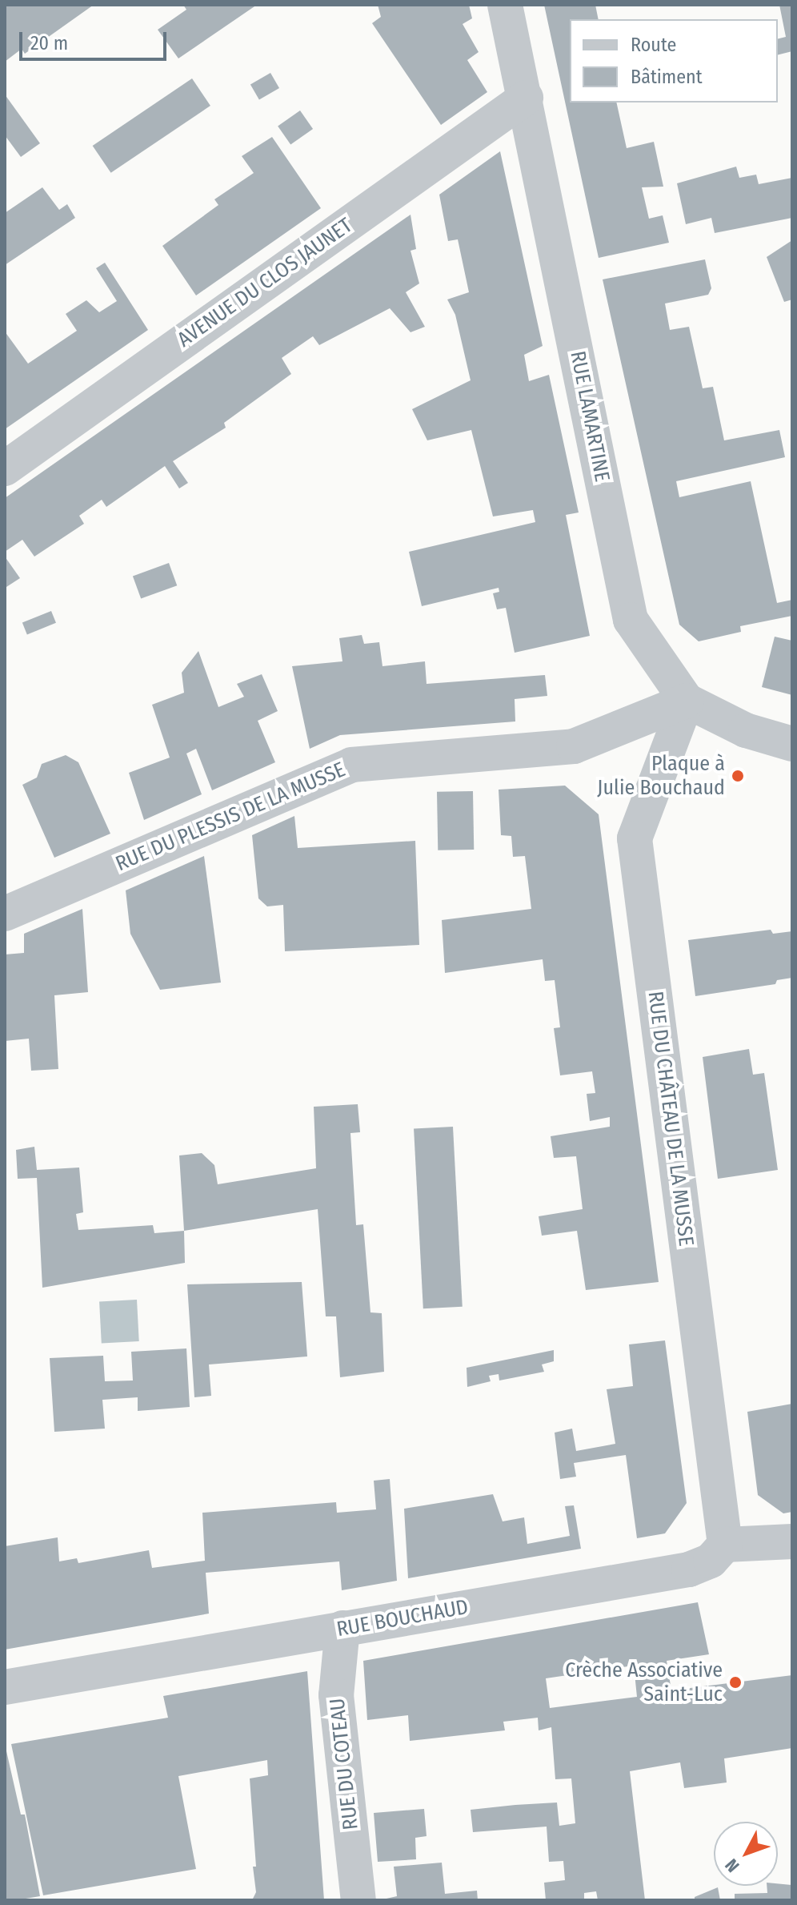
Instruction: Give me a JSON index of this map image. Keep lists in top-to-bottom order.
{
  "streets": {
    "street": [
      "AVENUE DU CLOS JAUNET",
      "RUE LAMARTINE",
      "RUE DU PLESSIS DE LA MUSSE",
      "RUE DU CHÂTEAU DE LA MUSSE",
      "RUE BOUCHAUD",
      "RUE DU COTEAU"
    ]
  },
  "crossings": [
    ["AVENUE DU CLOS JAUNET", "RUE LAMARTINE"],
    ["RUE LAMARTINE", "RUE DU PLESSIS DE LA MUSSE"],
    ["RUE LAMARTINE", "RUE DU CHÂTEAU DE LA MUSSE"],
    ["RUE DU PLESSIS DE LA MUSSE", "RUE DU CHÂTEAU DE LA MUSSE"],
    ["RUE DU CHÂTEAU DE LA MUSSE", "RUE BOUCHAUD"],
    ["RUE BOUCHAUD", "RUE DU COTEAU"]
  ],
  "places": ["Plaque à Julie Bouchaud", "Crèche Associative Saint-Luc"],
  "legend": ["Route", "Bâtiment"],
  "scale_bar": "20 m",
  "north": "bottom left"
}
